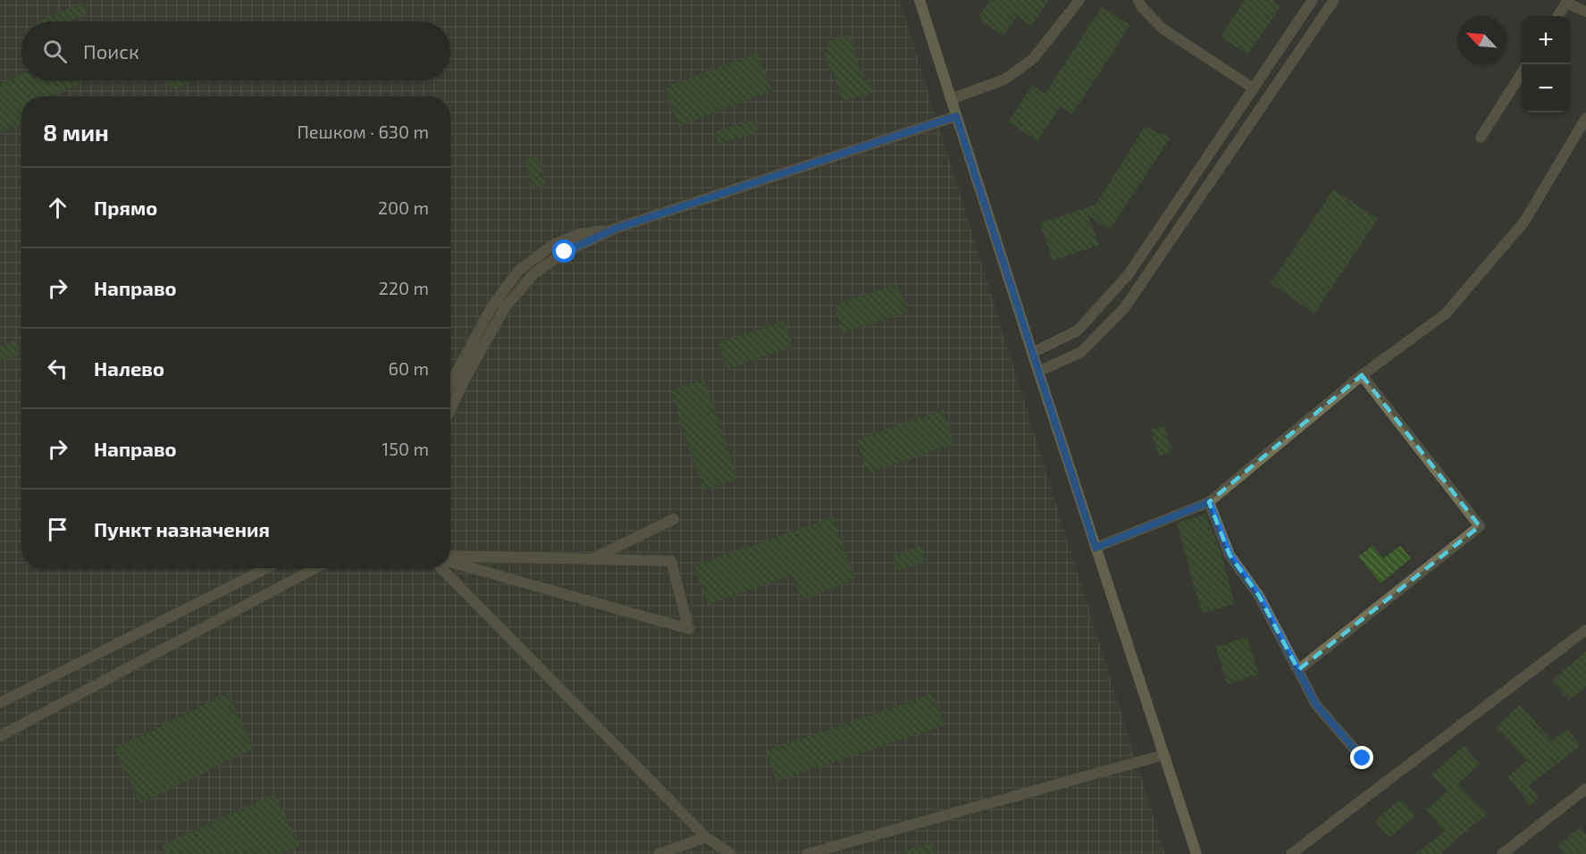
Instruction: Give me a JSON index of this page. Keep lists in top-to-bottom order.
{
  "north": "top left",
  "page": {
    "map_buttons": ["+", "−"],
    "search": "Поиск",
    "heading": ["8 мин", "Пешком · 630 m"],
    "list": [
      ["Прямо", "200 m"],
      ["Направо", "220 m"],
      ["Налево", "60 m"],
      ["Направо", "150 m"],
      "Пункт назначения"
    ]
  }
}
